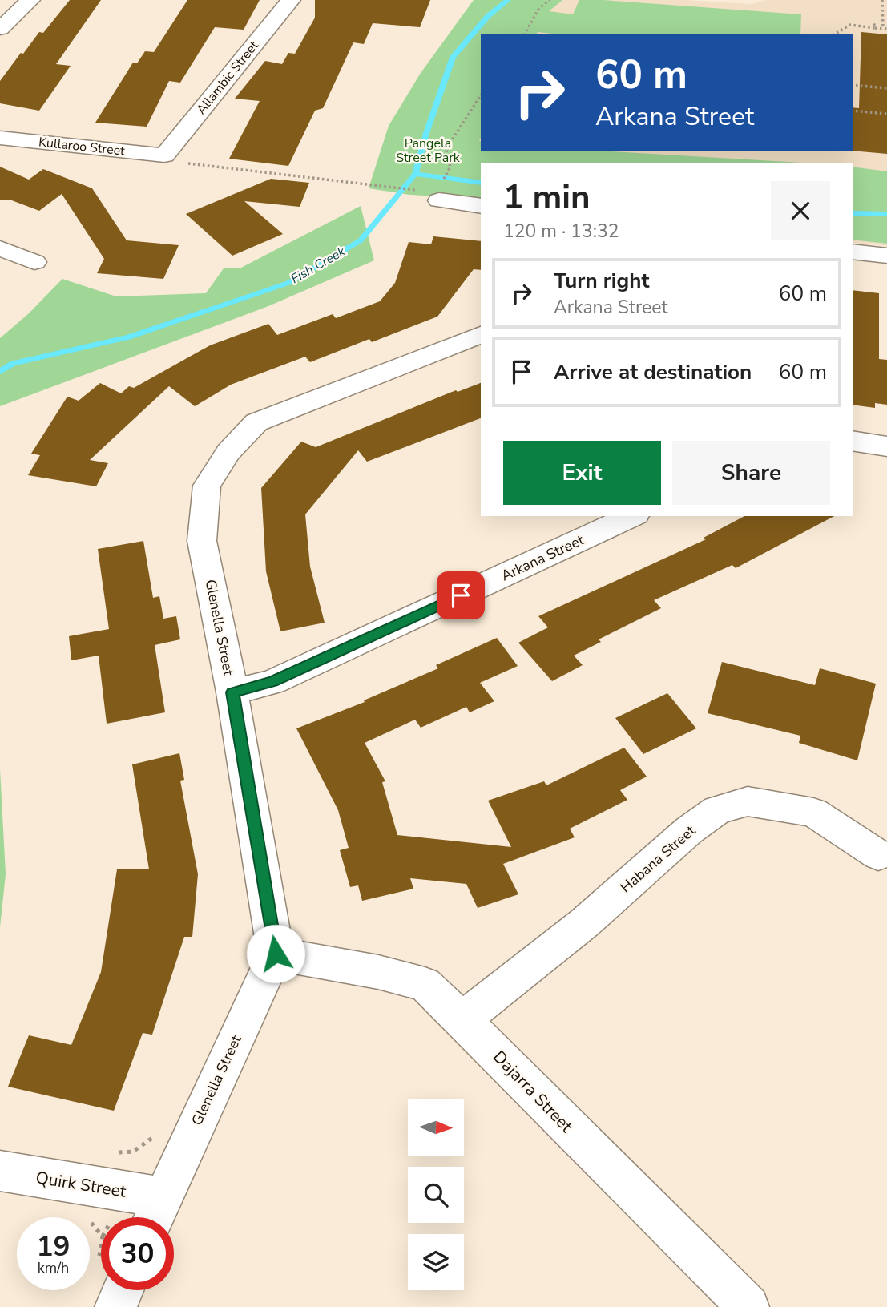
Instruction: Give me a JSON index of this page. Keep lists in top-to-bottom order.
{
  "streets": {
    "street": [
      "Allambic Street",
      "Kullaroo Street",
      "Arkana Street",
      "Glenella Street",
      "Habana Street",
      "Dajarra Street",
      "Quirk Street"
    ]
  },
  "crossings": [
    ["Allambic Street", "Kullaroo Street"],
    ["Arkana Street", "Glenella Street"],
    ["Glenella Street", "Dajarra Street"],
    ["Glenella Street", "Quirk Street"],
    ["Habana Street", "Dajarra Street"]
  ],
  "water": ["Fish Creek"],
  "parks": ["Pangela Street Park"],
  "north": "right",
  "page": {
    "turn": ["60 m", "Arkana Street"],
    "heading": ["1 min", "120 m · 13:32"],
    "list": [
      {
        "name": "Turn right",
        "note": "Arkana Street",
        "value": "60 m"
      },
      {
        "name": "Arrive at destination",
        "value": "60 m"
      }
    ],
    "buttons": ["Exit", "Share"],
    "speed": "19 km/h",
    "limit": "30"
  }
}
